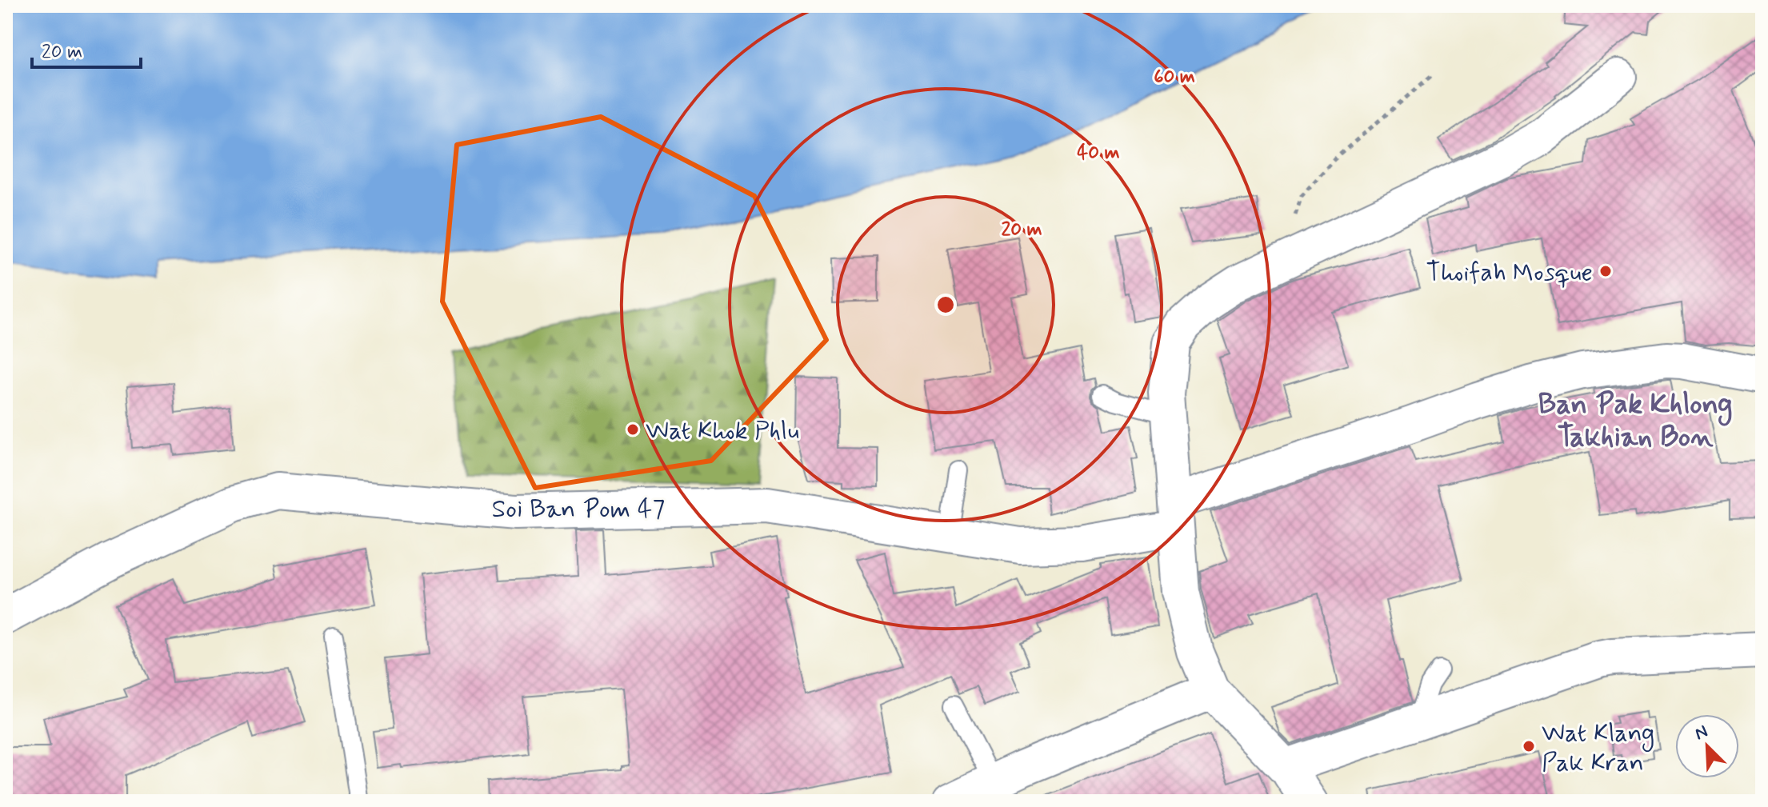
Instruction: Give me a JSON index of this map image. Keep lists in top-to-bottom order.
{
  "streets": {
    "street": ["Soi Ban Pom 47"]
  },
  "districts": ["Ban Pak Khlong Takhian Bon"],
  "places": ["Thoifah Mosque", "Wat Khok Phlu", "Wat Klang Pak Kran"],
  "scale_bar": "20 m",
  "north": "top left",
  "rings": ["60 m", "40 m", "20 m"]
}
